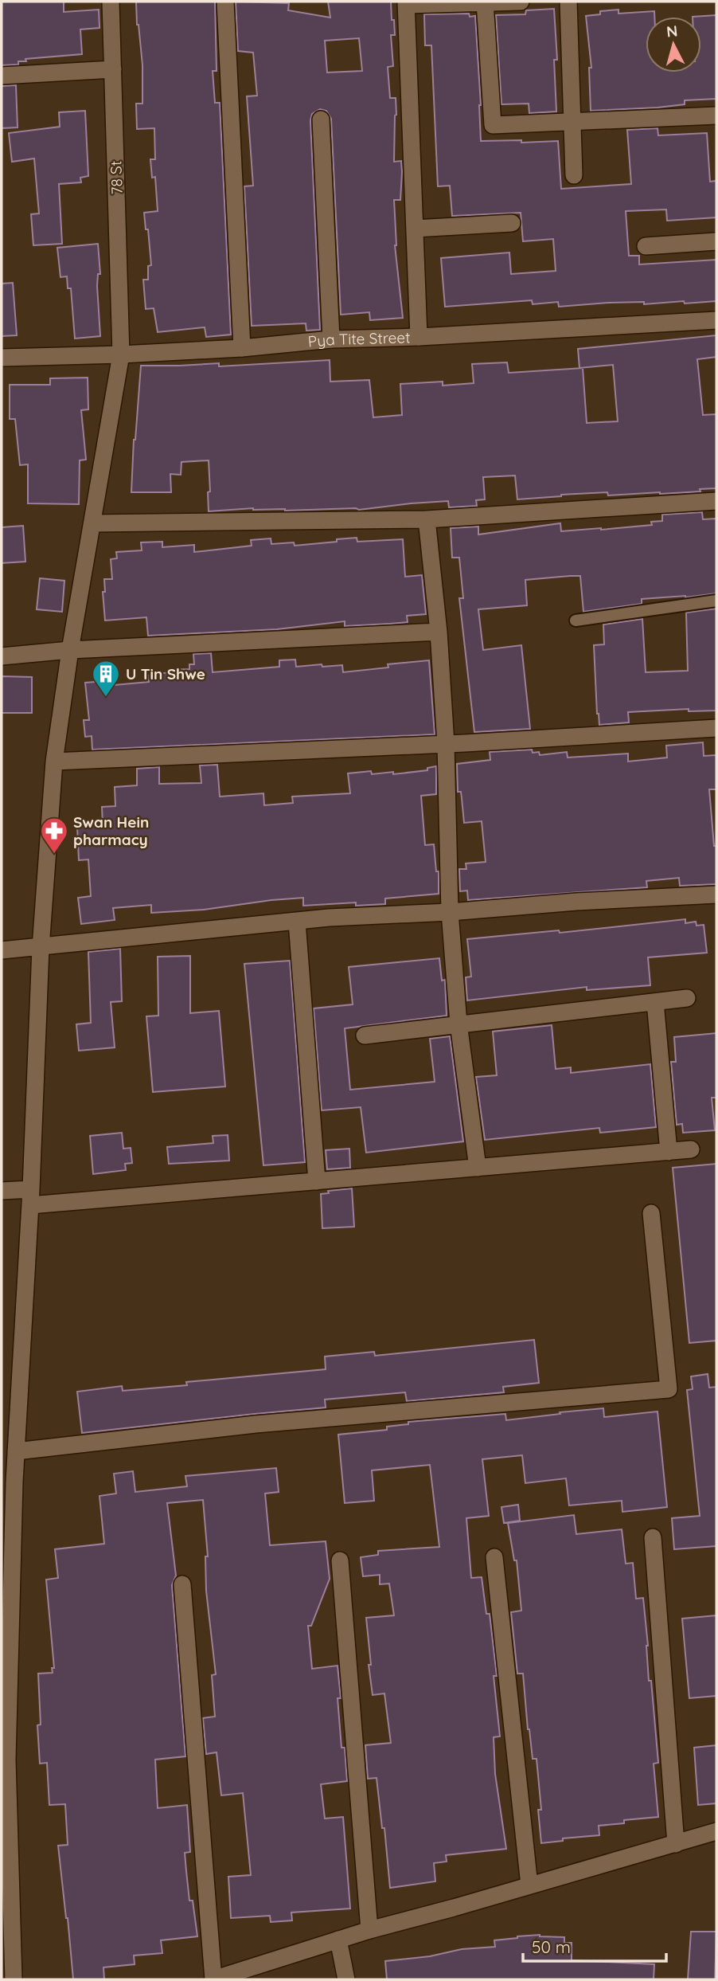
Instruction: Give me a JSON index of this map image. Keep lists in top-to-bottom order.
{
  "streets": {
    "street": ["78 St", "Pya Tite Street"]
  },
  "crossings": [
    ["78 St", "Pya Tite Street"]
  ],
  "places": {
    "building": ["U Tin Shwe"],
    "pharmacy": ["Swan Hein pharmacy"]
  },
  "scale_bar": "50 m",
  "north": "top"
}
